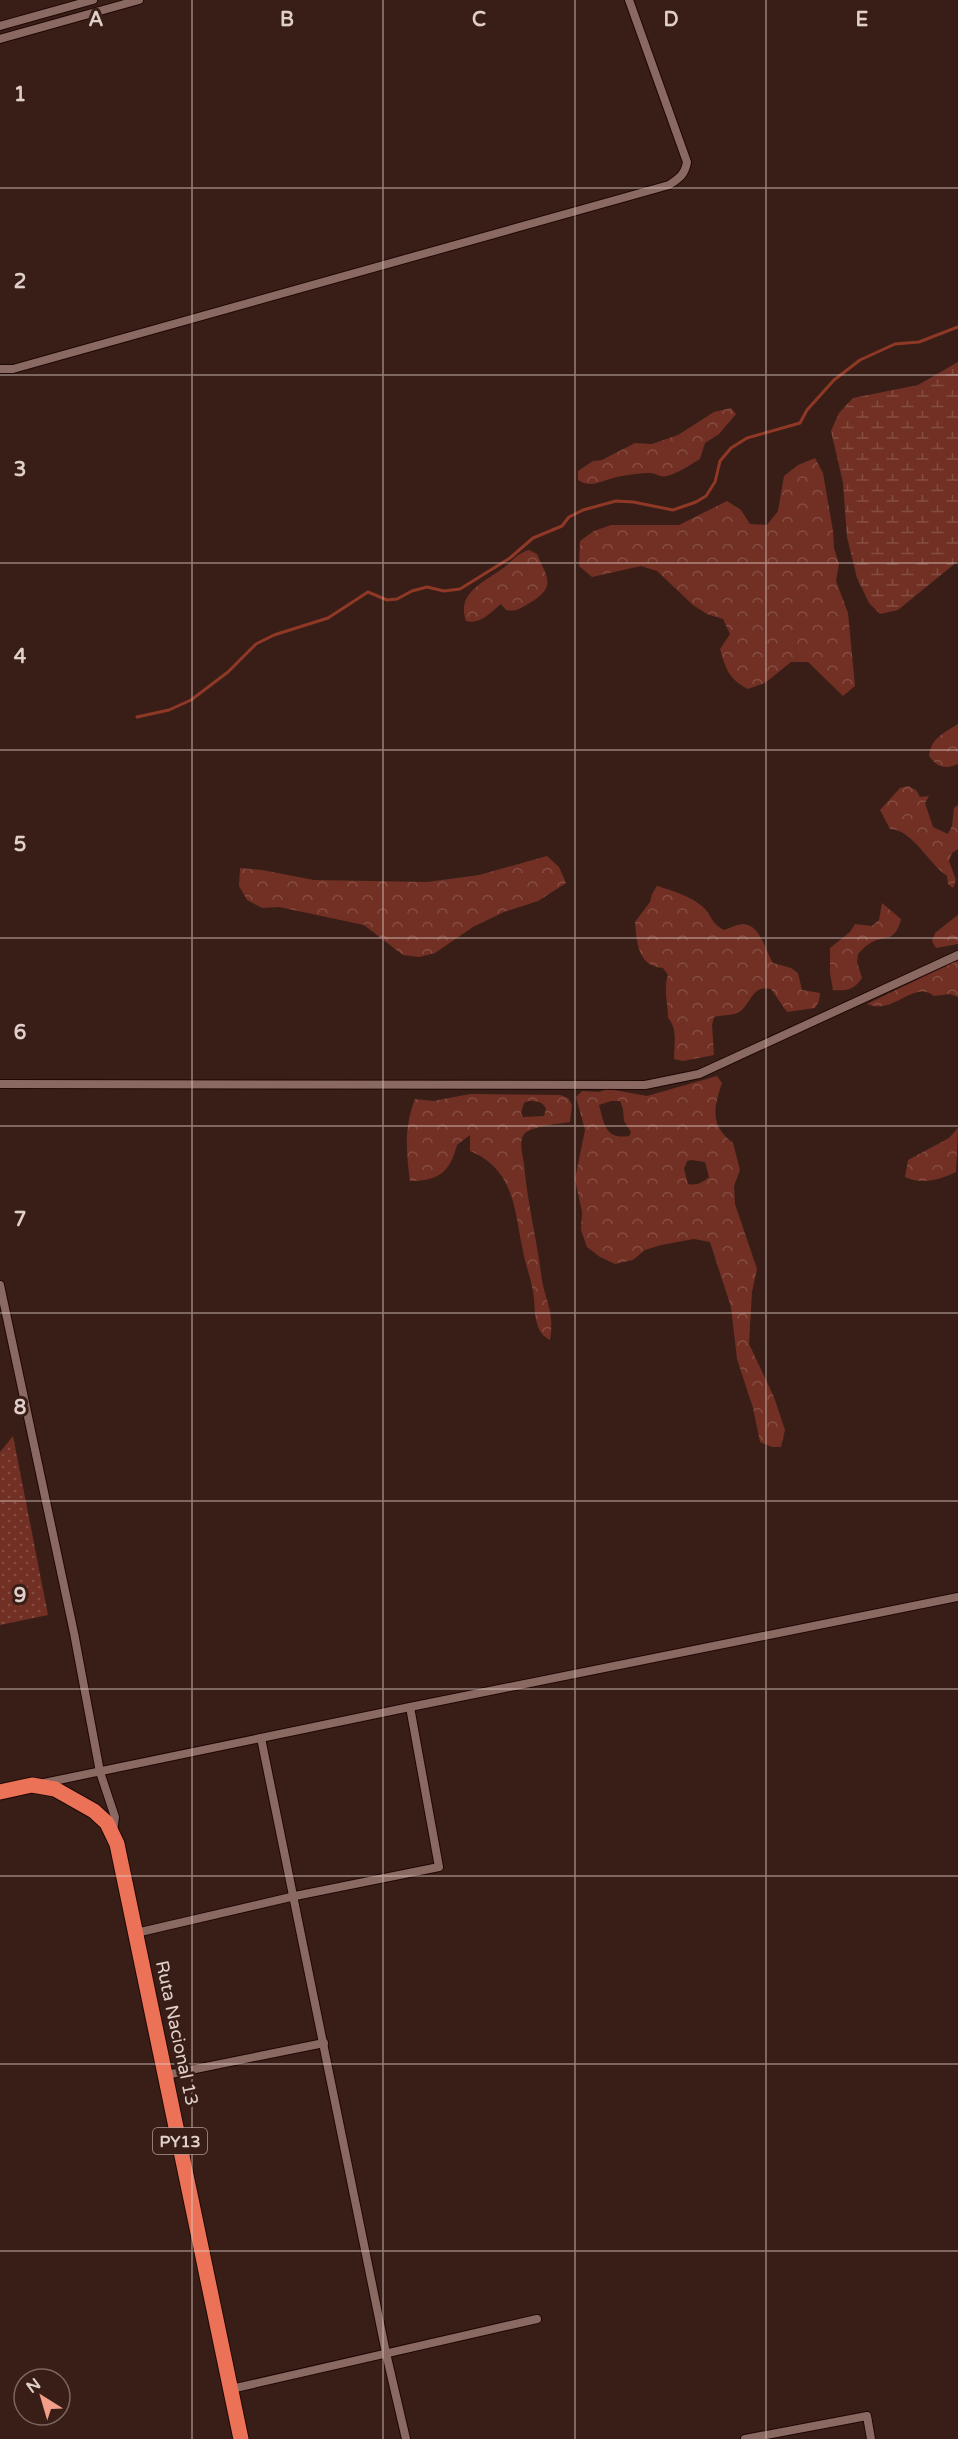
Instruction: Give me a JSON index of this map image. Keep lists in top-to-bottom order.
{
  "streets": {
    "highway": ["Ruta Nacional 13", "PY13"]
  },
  "north": "top left",
  "grid": {
    "columns": [
      "A",
      "B",
      "C",
      "D",
      "E"
    ],
    "rows": [
      "1",
      "2",
      "3",
      "4",
      "5",
      "6",
      "7",
      "8",
      "9"
    ]
  }
}
